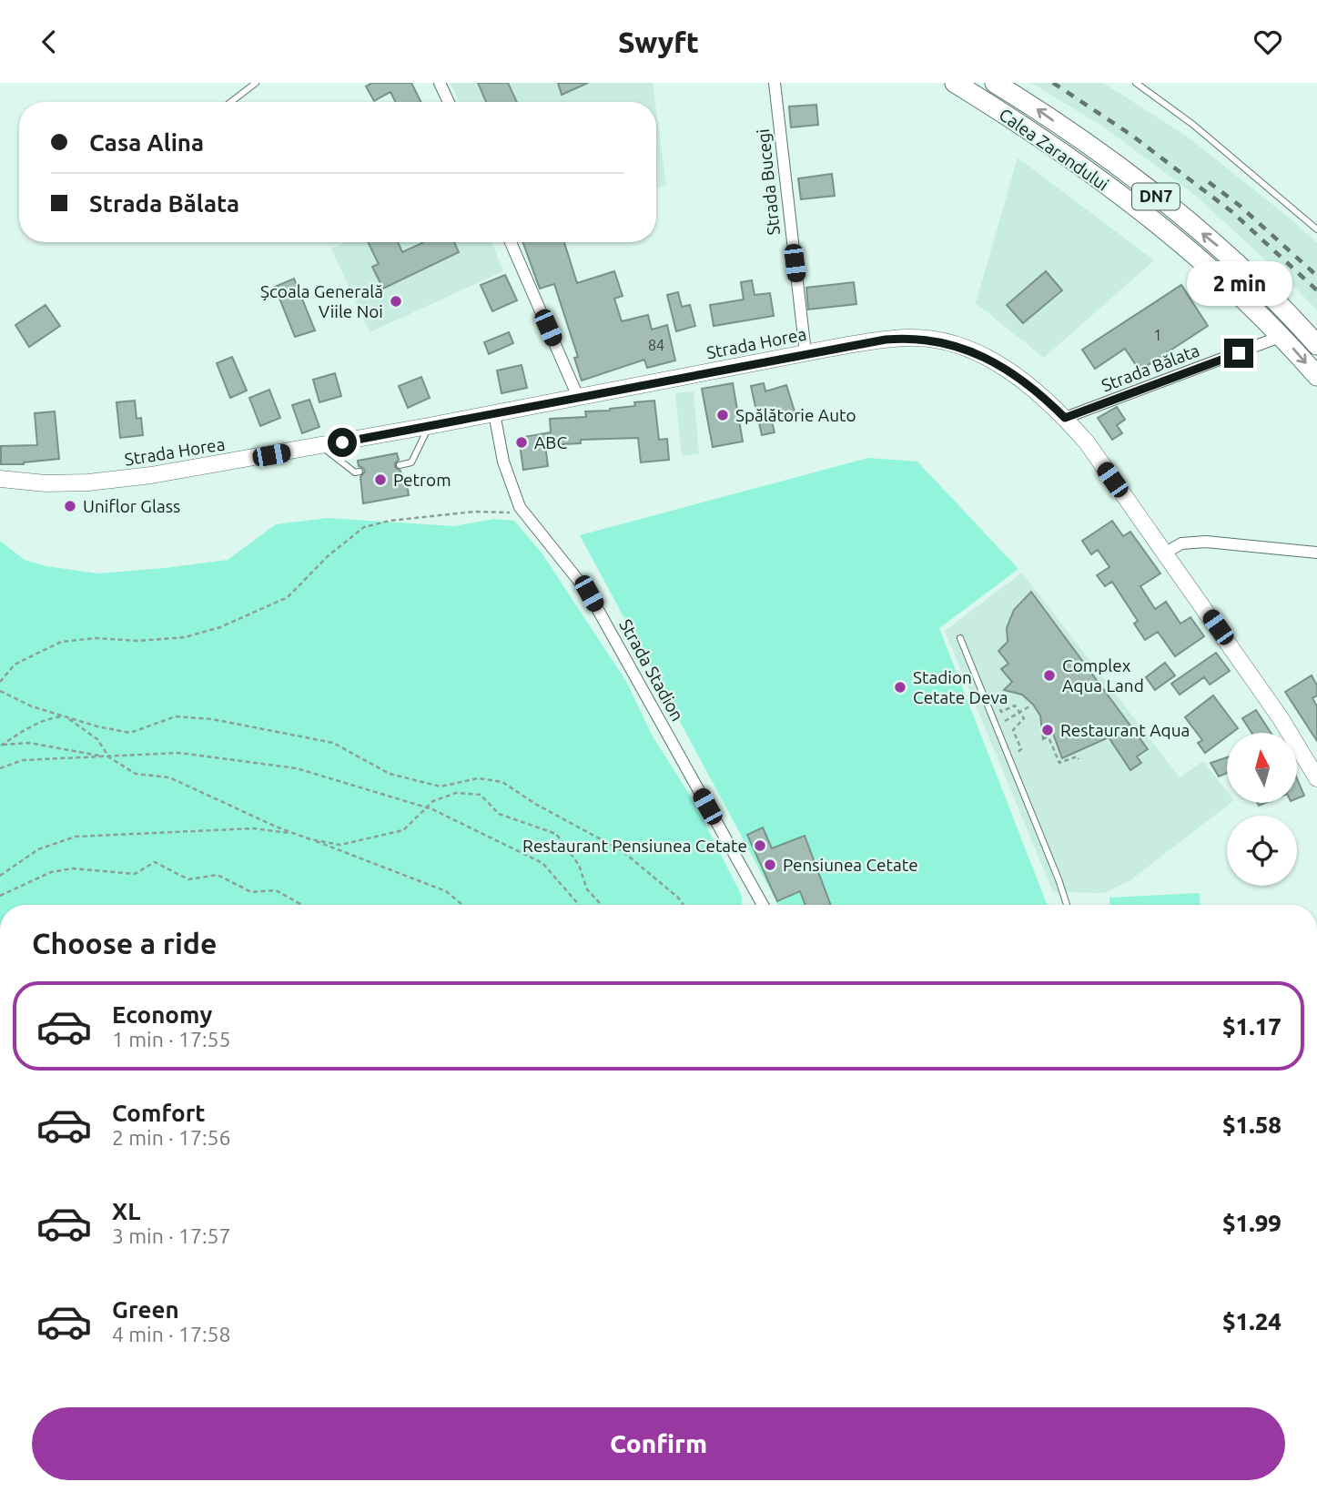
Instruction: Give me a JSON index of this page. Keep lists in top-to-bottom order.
{
  "streets": {
    "main road": ["Calea Zarandului", "DN7", "Strada Horea"],
    "street": ["Strada Bucegi", "Strada Bălata", "Strada Stadion"]
  },
  "crossings": [
    ["Calea Zarandului", "Strada Bălata"],
    ["Strada Bucegi", "Strada Horea"],
    ["Strada Horea", "Strada Bălata"],
    ["Strada Horea", "Strada Stadion"]
  ],
  "places": [
    "Școala Generală Viile Noi",
    "Spălătorie Auto",
    "ABC",
    "Petrom",
    "Uniflor Glass",
    "Complex Aqua Land",
    "Stadion Cetate Deva",
    "Restaurant Aqua",
    "Restaurant Pensiunea Cetate",
    "Pensiunea Cetate"
  ],
  "house_numbers": ["1", "84"],
  "north": "top",
  "page": {
    "header": "Swyft",
    "banner": ["Casa Alina", "Strada Bălata"],
    "bubble": "2 min",
    "heading": "Choose a ride",
    "list": [
      {
        "name": "Economy",
        "note": "1 min · 17:55",
        "value": "$1.17"
      },
      {
        "name": "Comfort",
        "note": "2 min · 17:56",
        "value": "$1.58"
      },
      {
        "name": "XL",
        "note": "3 min · 17:57",
        "value": "$1.99"
      },
      {
        "name": "Green",
        "note": "4 min · 17:58",
        "value": "$1.24"
      }
    ],
    "buttons": "Confirm"
  }
}
